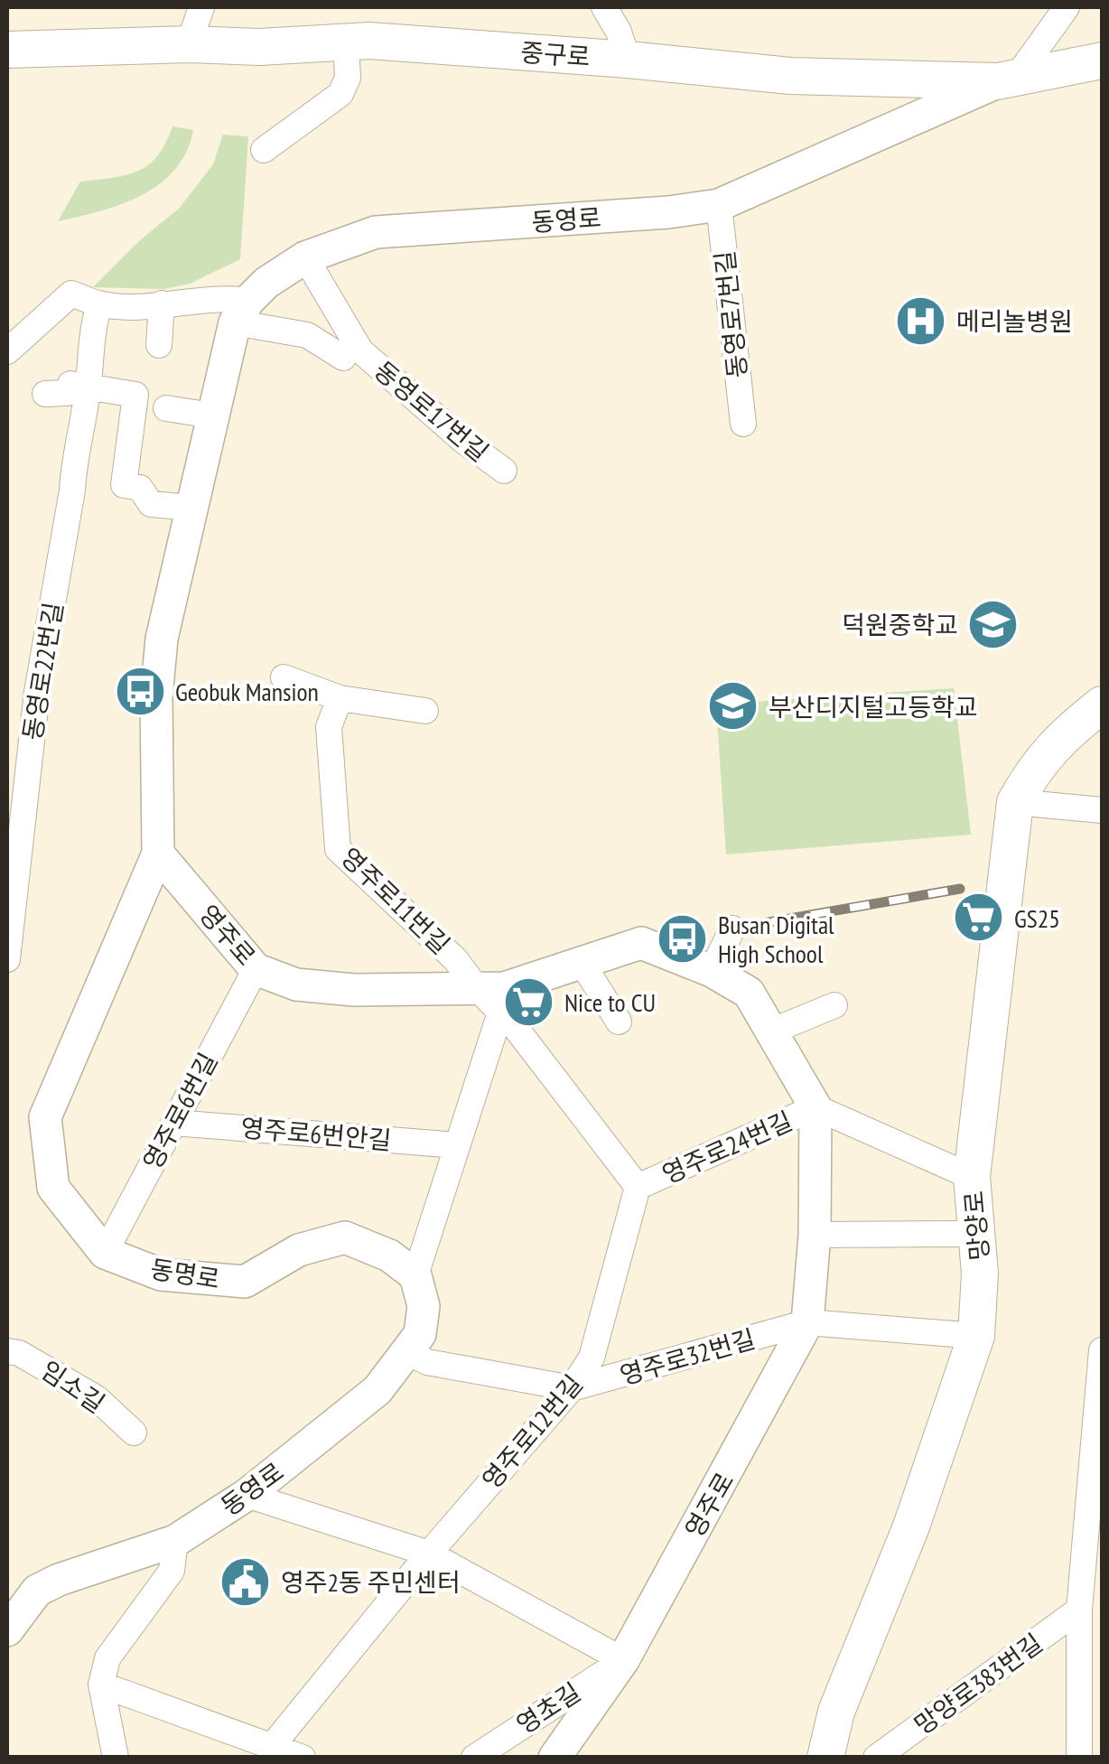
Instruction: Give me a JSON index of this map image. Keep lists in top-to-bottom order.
{
  "streets": {
    "main road": ["중구로", "망양로"],
    "street": [
      "동영로",
      "동영로7번길",
      "동영로17번길",
      "동영로22번길",
      "영주로11번길",
      "영주로",
      "영주로6번길",
      "영주로6번안길",
      "영주로24번길",
      "동명로",
      "영주로32번길",
      "임소길",
      "영주로12번길",
      "망양로383번길",
      "영초길"
    ]
  },
  "crossings": [
    ["중구로", "동영로"],
    ["동영로", "동영로7번길"],
    ["동영로", "동명로"],
    ["동영로", "영주로32번길"],
    ["영주로11번길", "영주로"],
    ["영주로", "영주로6번길"],
    ["영주로", "영주로24번길"],
    ["영주로", "영주로32번길"],
    ["영주로", "영초길"],
    ["영주로6번길", "영주로6번안길"],
    ["영주로6번길", "동명로"],
    ["영주로24번길", "영주로12번길"],
    ["영주로32번길", "영주로12번길"]
  ],
  "places": {
    "hospital": ["메리놀병원"],
    "school or university": ["덕원중학교", "부산디지털고등학교"],
    "bus stop": ["Geobuk Mansion", "Busan Digital High School"],
    "supermarket": ["GS25", "Nice to CU"],
    "public building": ["영주2동 주민센터"]
  }
}
